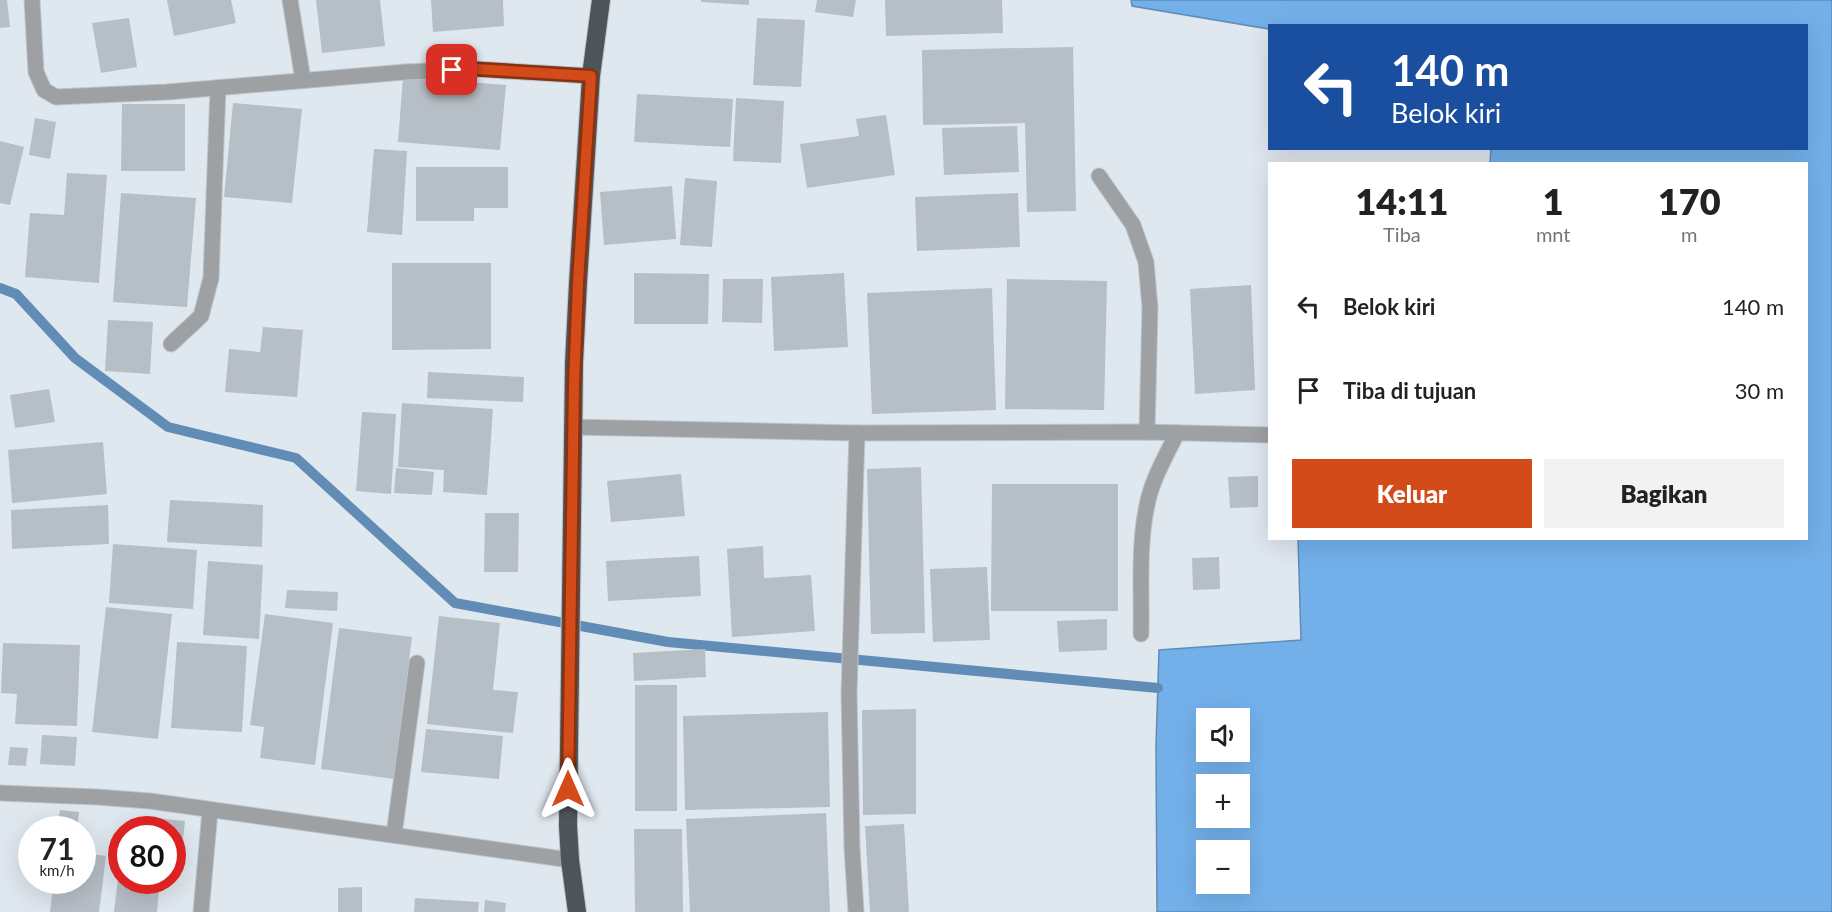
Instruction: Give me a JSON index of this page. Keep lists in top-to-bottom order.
{
  "page": {
    "turn": ["140 m", "Belok kiri"],
    "eta": [
      "14:11",
      "Tiba",
      "1",
      "mnt",
      "170",
      "m"
    ],
    "list": [
      {
        "name": "Belok kiri",
        "value": "140 m"
      },
      {
        "name": "Tiba di tujuan",
        "value": "30 m"
      }
    ],
    "buttons": ["Keluar", "Bagikan"],
    "map_buttons": ["+", "−"],
    "speed": "71 km/h",
    "limit": "80"
  }
}
